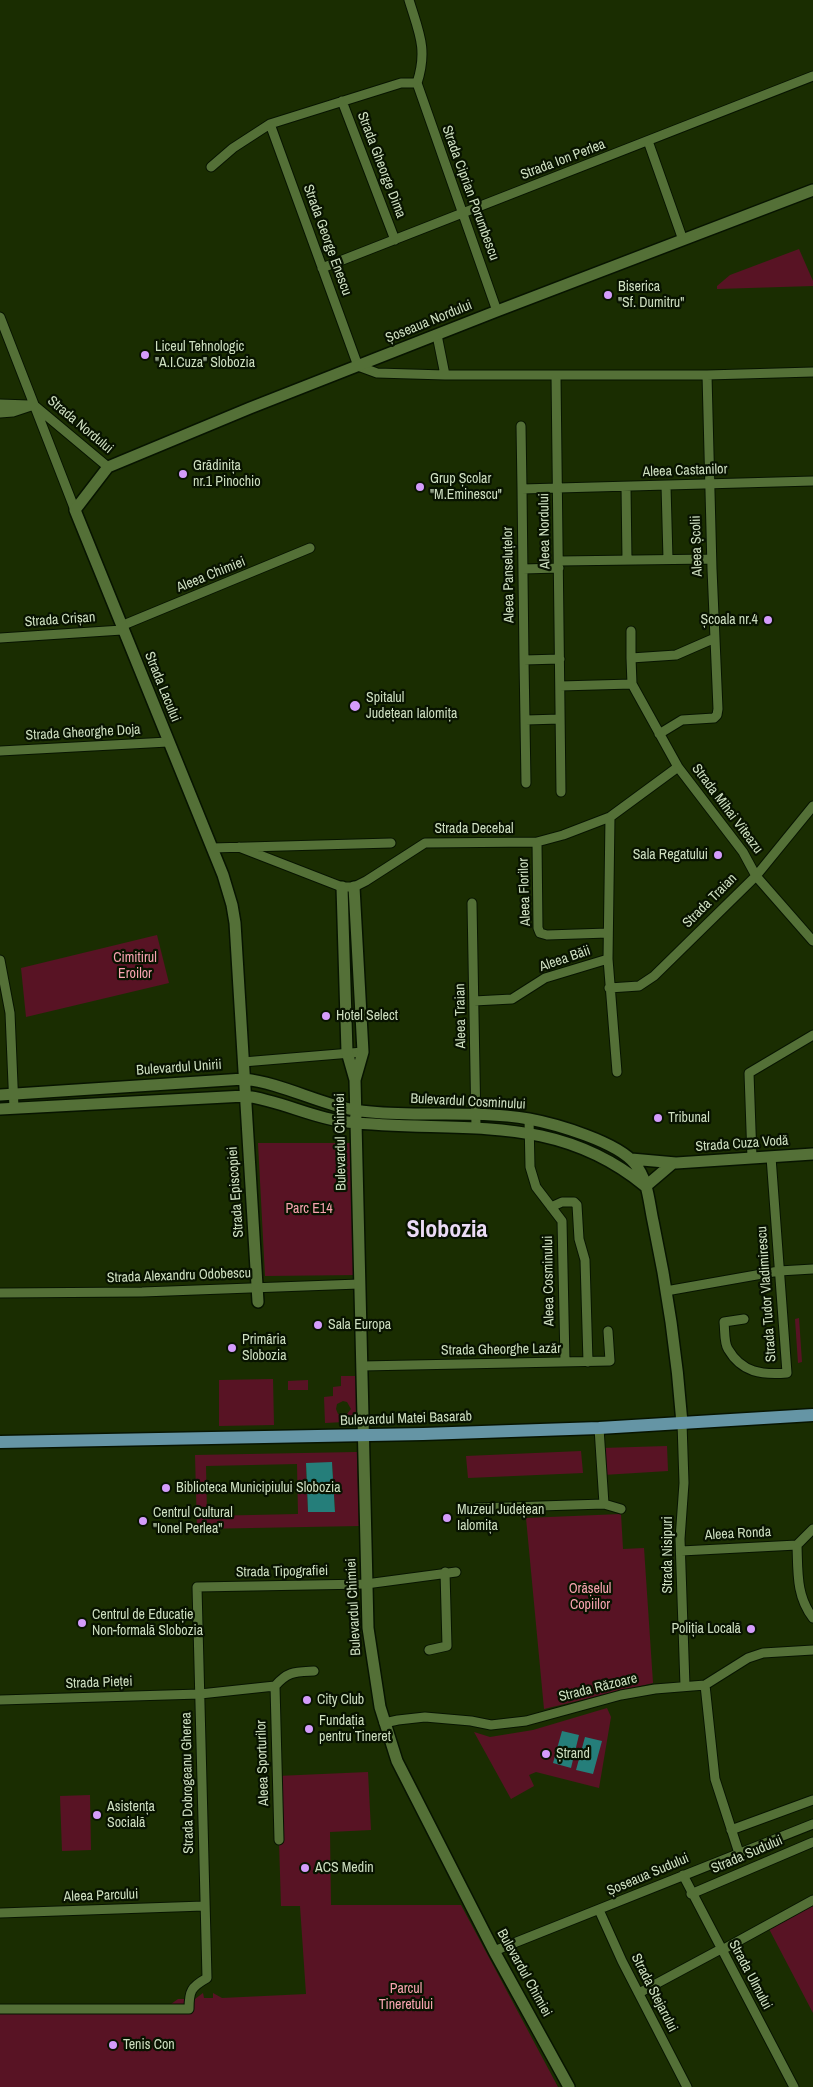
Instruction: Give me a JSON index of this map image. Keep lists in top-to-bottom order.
{
  "streets": {
    "main road": ["Bulevardul Matei Basarab"],
    "street": [
      "Strada Ion Perlea",
      "Strada Gheorge Dima",
      "Strada Ciprian Porumbescu",
      "Strada George Enescu",
      "Șoseaua Nordului",
      "Strada Nordului",
      "Aleea Castanilor",
      "Aleea Nordului",
      "Aleea Școlii",
      "Aleea Chimiei",
      "Aleea Panseluțelor",
      "Strada Crișan",
      "Strada Lacului",
      "Strada Gheorghe Doja",
      "Strada Mihai Viteazu",
      "Strada Decebal",
      "Aleea Florilor",
      "Strada Traian",
      "Aleea Băii",
      "Aleea Traian",
      "Bulevardul Unirii",
      "Bulevardul Cosminului",
      "Bulevardul Chimiei",
      "Strada Cuza Vodă",
      "Strada Episcopiei",
      "Strada Alexandru Odobescu",
      "Aleea Cosminului",
      "Strada Tudor Vladimirescu",
      "Strada Gheorghe Lazăr",
      "Aleea Ronda",
      "Strada Nisipuri",
      "Strada Tipografiei",
      "Strada Pieței",
      "Strada Răzoare",
      "Aleea Sporturilor",
      "Strada Dobrogeanu Gherea",
      "Strada Sudului",
      "Șoseaua Sudului",
      "Aleea Parcului",
      "Strada Ulmului",
      "Strada Stejarului"
    ]
  },
  "crossings": [
    ["Strada Ion Perlea", "Strada Gheorge Dima"],
    ["Strada Ion Perlea", "Strada Ciprian Porumbescu"],
    ["Strada Ion Perlea", "Strada George Enescu"],
    ["Strada Ciprian Porumbescu", "Șoseaua Nordului"],
    ["Strada George Enescu", "Șoseaua Nordului"],
    ["Șoseaua Nordului", "Strada Nordului"],
    ["Strada Nordului", "Strada Lacului"],
    ["Aleea Castanilor", "Aleea Nordului"],
    ["Aleea Castanilor", "Aleea Școlii"],
    ["Aleea Școlii", "Strada Mihai Viteazu"],
    ["Aleea Chimiei", "Strada Crișan"],
    ["Aleea Chimiei", "Strada Lacului"],
    ["Strada Crișan", "Strada Lacului"],
    ["Strada Lacului", "Strada Gheorghe Doja"],
    ["Strada Lacului", "Strada Decebal"],
    ["Strada Lacului", "Bulevardul Unirii"],
    ["Strada Lacului", "Strada Episcopiei"],
    ["Strada Mihai Viteazu", "Strada Decebal"],
    ["Strada Mihai Viteazu", "Strada Traian"],
    ["Strada Decebal", "Aleea Florilor"],
    ["Strada Decebal", "Aleea Băii"],
    ["Strada Decebal", "Bulevardul Chimiei"],
    ["Aleea Florilor", "Aleea Băii"],
    ["Strada Traian", "Aleea Băii"],
    ["Aleea Băii", "Aleea Traian"],
    ["Aleea Traian", "Bulevardul Cosminului"],
    ["Bulevardul Unirii", "Bulevardul Cosminului"],
    ["Bulevardul Unirii", "Bulevardul Chimiei"],
    ["Bulevardul Unirii", "Strada Episcopiei"],
    ["Bulevardul Cosminului", "Bulevardul Chimiei"],
    ["Bulevardul Cosminului", "Strada Cuza Vodă"],
    ["Bulevardul Cosminului", "Aleea Cosminului"],
    ["Bulevardul Chimiei", "Strada Alexandru Odobescu"],
    ["Bulevardul Chimiei", "Strada Gheorghe Lazăr"],
    ["Bulevardul Chimiei", "Bulevardul Matei Basarab"],
    ["Bulevardul Chimiei", "Strada Tipografiei"],
    ["Bulevardul Chimiei", "Strada Răzoare"],
    ["Bulevardul Chimiei", "Șoseaua Sudului"],
    ["Strada Cuza Vodă", "Strada Tudor Vladimirescu"],
    ["Strada Episcopiei", "Strada Alexandru Odobescu"],
    ["Aleea Cosminului", "Strada Gheorghe Lazăr"],
    ["Bulevardul Matei Basarab", "Strada Nisipuri"],
    ["Aleea Ronda", "Strada Nisipuri"],
    ["Strada Nisipuri", "Strada Răzoare"],
    ["Strada Tipografiei", "Strada Dobrogeanu Gherea"],
    ["Strada Pieței", "Strada Dobrogeanu Gherea"],
    ["Strada Dobrogeanu Gherea", "Aleea Parcului"],
    ["Strada Sudului", "Strada Ulmului"],
    ["Șoseaua Sudului", "Strada Ulmului"],
    ["Șoseaua Sudului", "Strada Stejarului"]
  ],
  "districts": ["Slobozia"],
  "parks": [
    "Cimitirul Eroilor",
    "Parc E14",
    "Orășelul Copiilor",
    "Parcul Tineretului"
  ],
  "places": [
    "Biserica \"Sf. Dumitru\"",
    "Liceul Tehnologic \"A.I.Cuza\" Slobozia",
    "Grădinița nr.1 Pinochio",
    "Grup Școlar \"M.Eminescu\"",
    "Școala nr.4",
    "Spitalul Județean Ialomița",
    "Sala Regatului",
    "Hotel Select",
    "Tribunal",
    "Sala Europa",
    "Primăria Slobozia",
    "Biblioteca Municipiului Slobozia",
    "Muzeul Județean Ialomița",
    "Centrul Cultural \"Ionel Perlea\"",
    "Centrul de Educație Non-formală Slobozia",
    "Poliția Locală",
    "City Club",
    "Fundația pentru Tineret",
    "Ștrand",
    "Asistența Socială",
    "ACS Medin",
    "Tenis Con"
  ]
}
